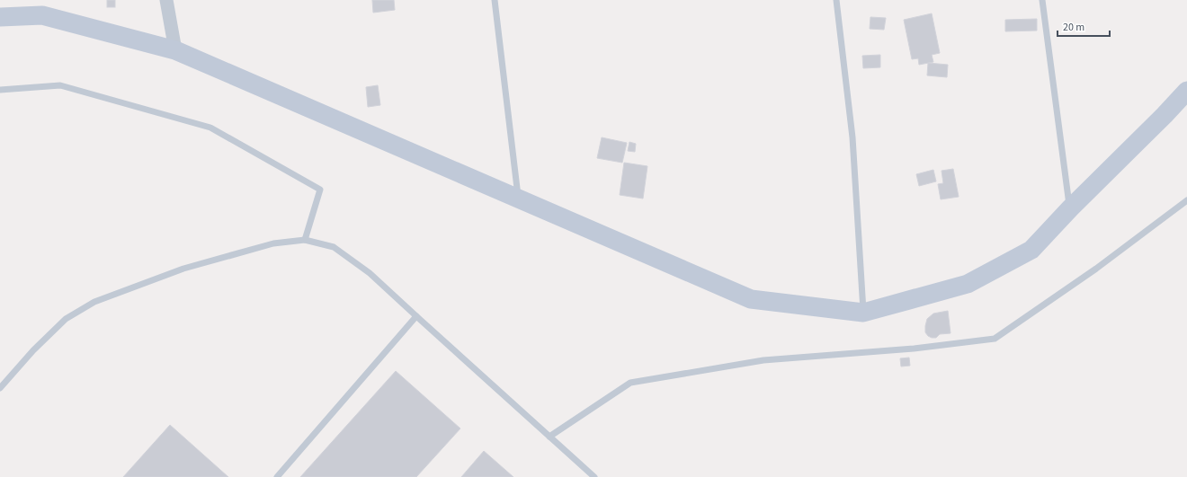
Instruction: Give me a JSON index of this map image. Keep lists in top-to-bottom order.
{
  "scale_bar": "20 m"
}
